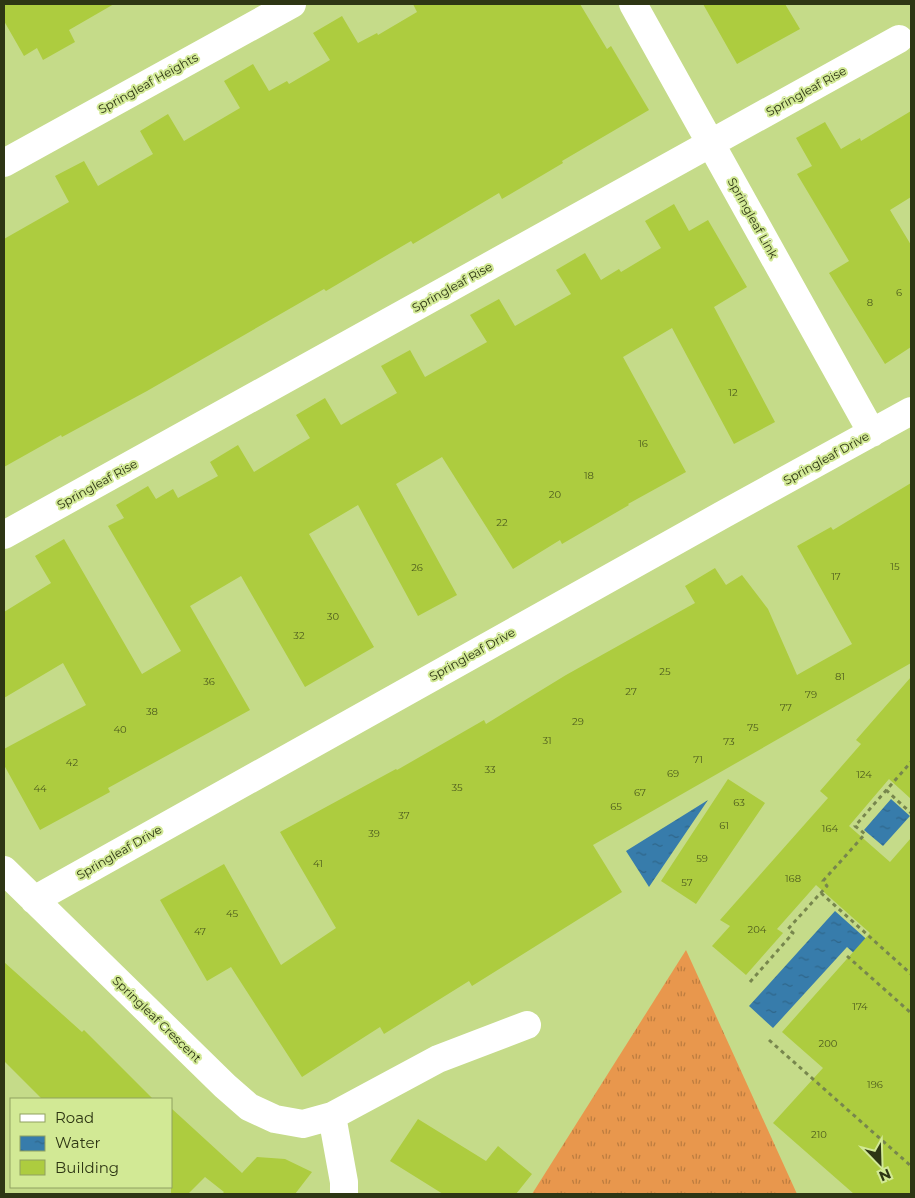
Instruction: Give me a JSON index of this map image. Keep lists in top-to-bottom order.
{
  "streets": {
    "street": [
      "Springleaf Heights",
      "Springleaf Rise",
      "Springleaf Link",
      "Springleaf Drive",
      "Springleaf Crescent"
    ]
  },
  "crossings": [
    ["Springleaf Rise", "Springleaf Link"],
    ["Springleaf Link", "Springleaf Drive"],
    ["Springleaf Drive", "Springleaf Crescent"]
  ],
  "house_numbers": [
    "6",
    "8",
    "12",
    "16",
    "18",
    "20",
    "22",
    "15",
    "26",
    "17",
    "30",
    "32",
    "25",
    "81",
    "36",
    "27",
    "79",
    "77",
    "38",
    "29",
    "75",
    "40",
    "31",
    "73",
    "71",
    "42",
    "33",
    "69",
    "124",
    "35",
    "44",
    "67",
    "63",
    "65",
    "37",
    "61",
    "164",
    "39",
    "59",
    "41",
    "168",
    "57",
    "45",
    "204",
    "47",
    "174",
    "200",
    "196",
    "210"
  ],
  "legend": ["Road", "Water", "Building"],
  "north": "bottom right"
}
